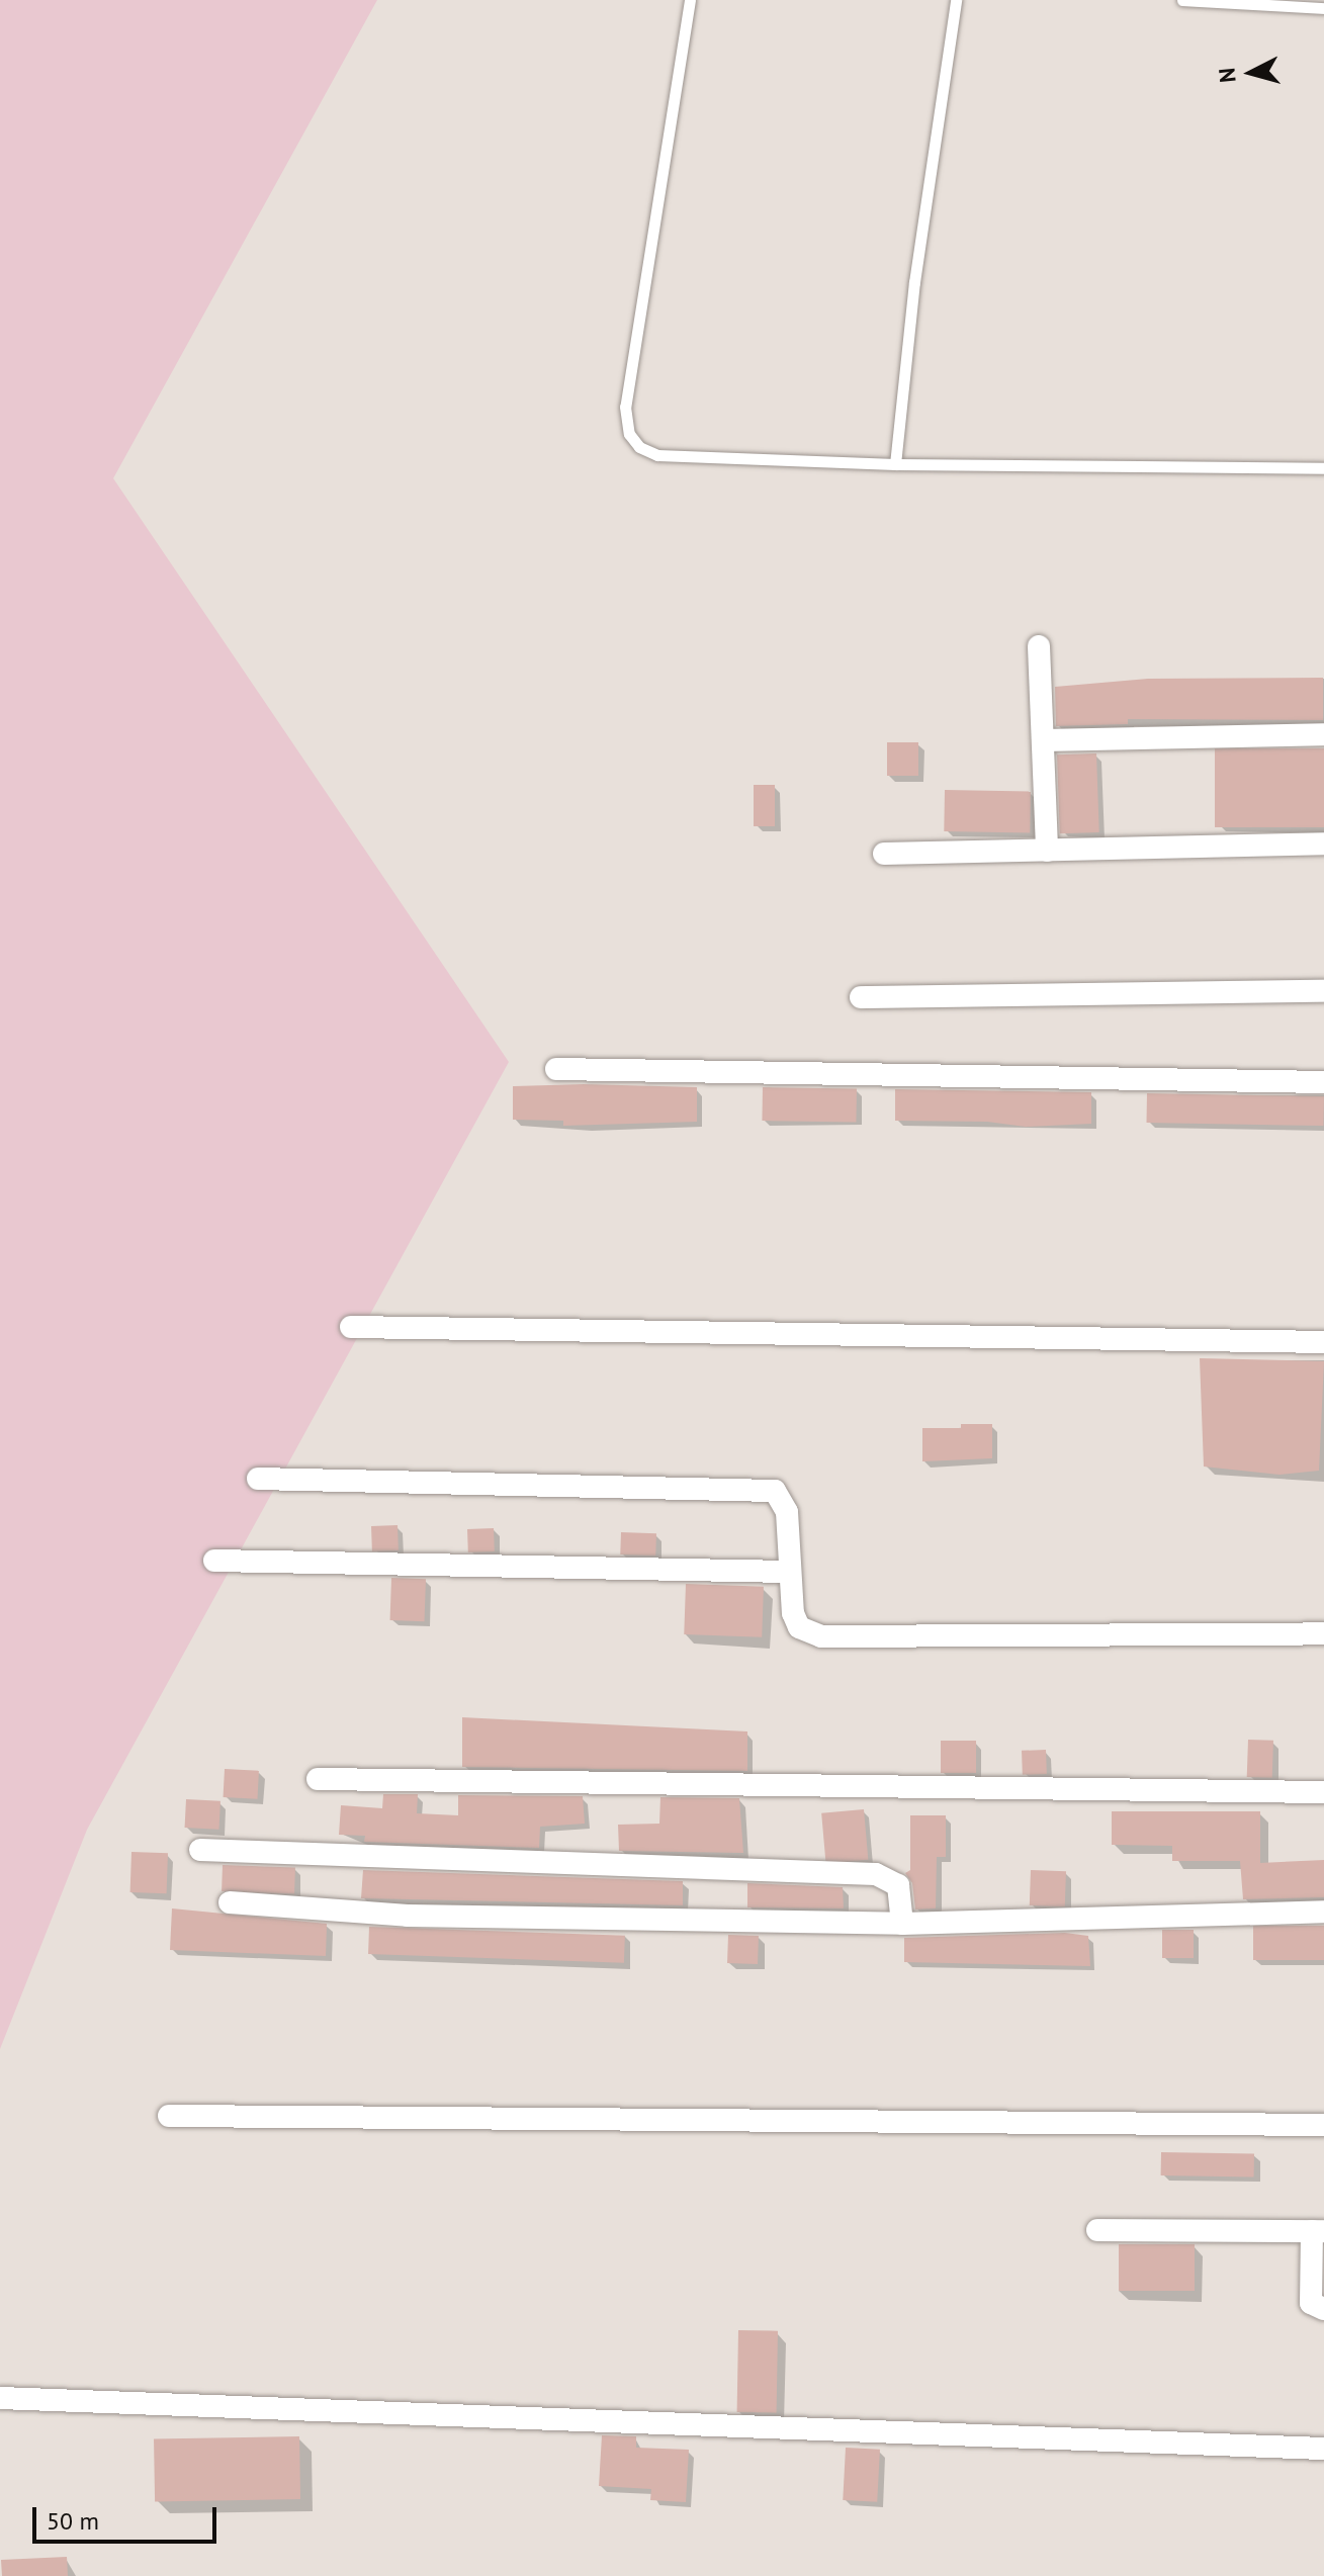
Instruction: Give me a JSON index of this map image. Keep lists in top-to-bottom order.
{
  "scale_bar": "50 m",
  "north": "left"
}
